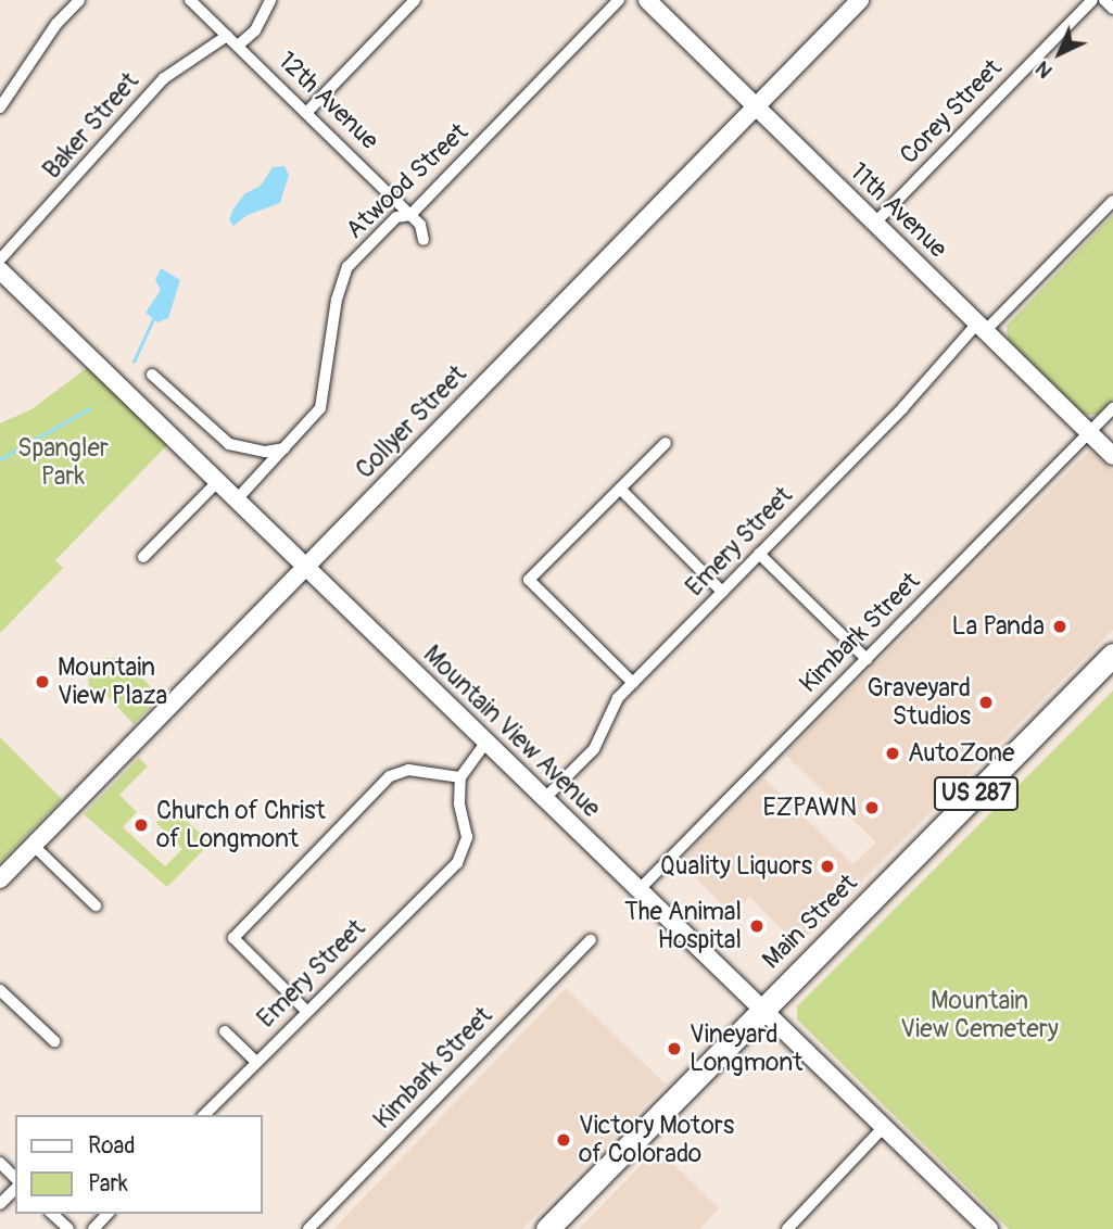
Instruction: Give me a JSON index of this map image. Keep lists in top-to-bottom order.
{
  "streets": {
    "highway": ["US 287", "Main Street"],
    "street": [
      "12th Avenue",
      "Corey Street",
      "Baker Street",
      "Atwood Street",
      "11th Avenue",
      "Collyer Street",
      "Emery Street",
      "Kimbark Street",
      "Mountain View Avenue"
    ]
  },
  "crossings": [
    ["12th Avenue", "Baker Street"],
    ["12th Avenue", "Atwood Street"],
    ["Corey Street", "11th Avenue"],
    ["Atwood Street", "Mountain View Avenue"],
    ["11th Avenue", "Collyer Street"],
    ["11th Avenue", "Emery Street"],
    ["11th Avenue", "Kimbark Street"],
    ["Collyer Street", "Mountain View Avenue"],
    ["Emery Street", "Mountain View Avenue"],
    ["Kimbark Street", "Mountain View Avenue"],
    ["Mountain View Avenue", "Main Street"]
  ],
  "parks": ["Spangler Park", "Mountain View Cemetery"],
  "places": [
    "La Panda",
    "Mountain View Plaza",
    "Graveyard Studios",
    "AutoZone",
    "EZPAWN",
    "Church of Christ of Longmont",
    "Quality Liquors",
    "The Animal Hospital",
    "Vineyard Longmont",
    "Victory Motors of Colorado"
  ],
  "legend": ["Road", "Park"],
  "north": "bottom left"
}
